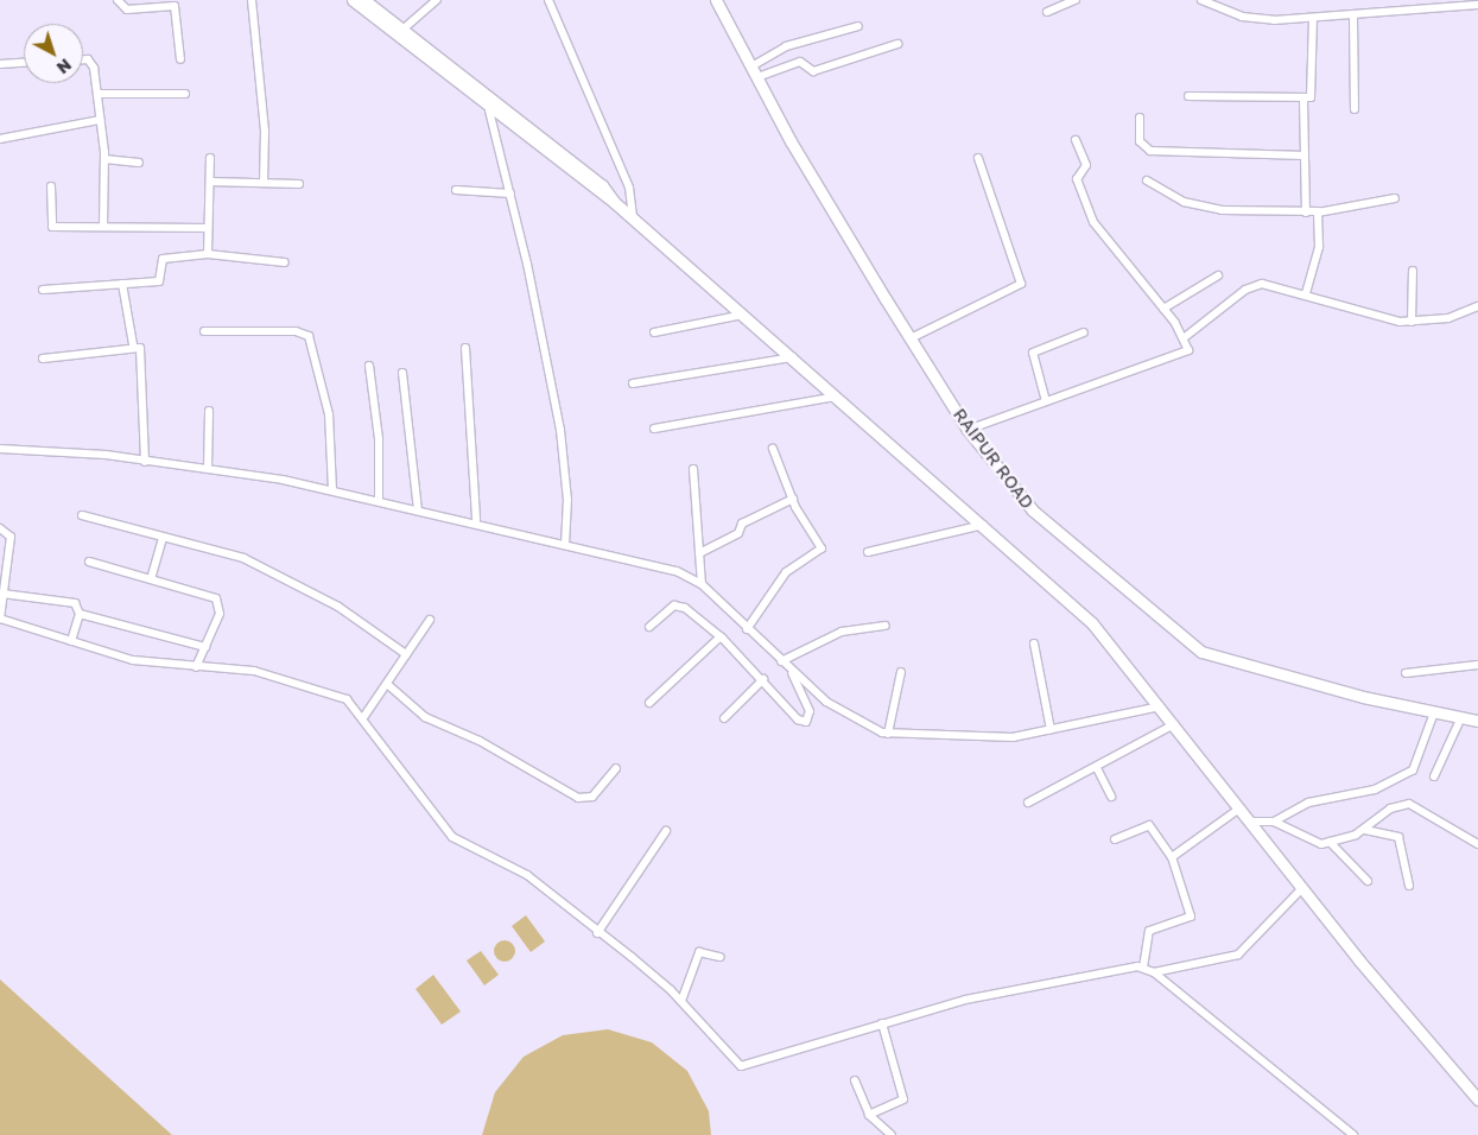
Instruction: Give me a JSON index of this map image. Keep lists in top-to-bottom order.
{
  "streets": {
    "street": ["RAIPUR ROAD"]
  },
  "north": "bottom right"
}
